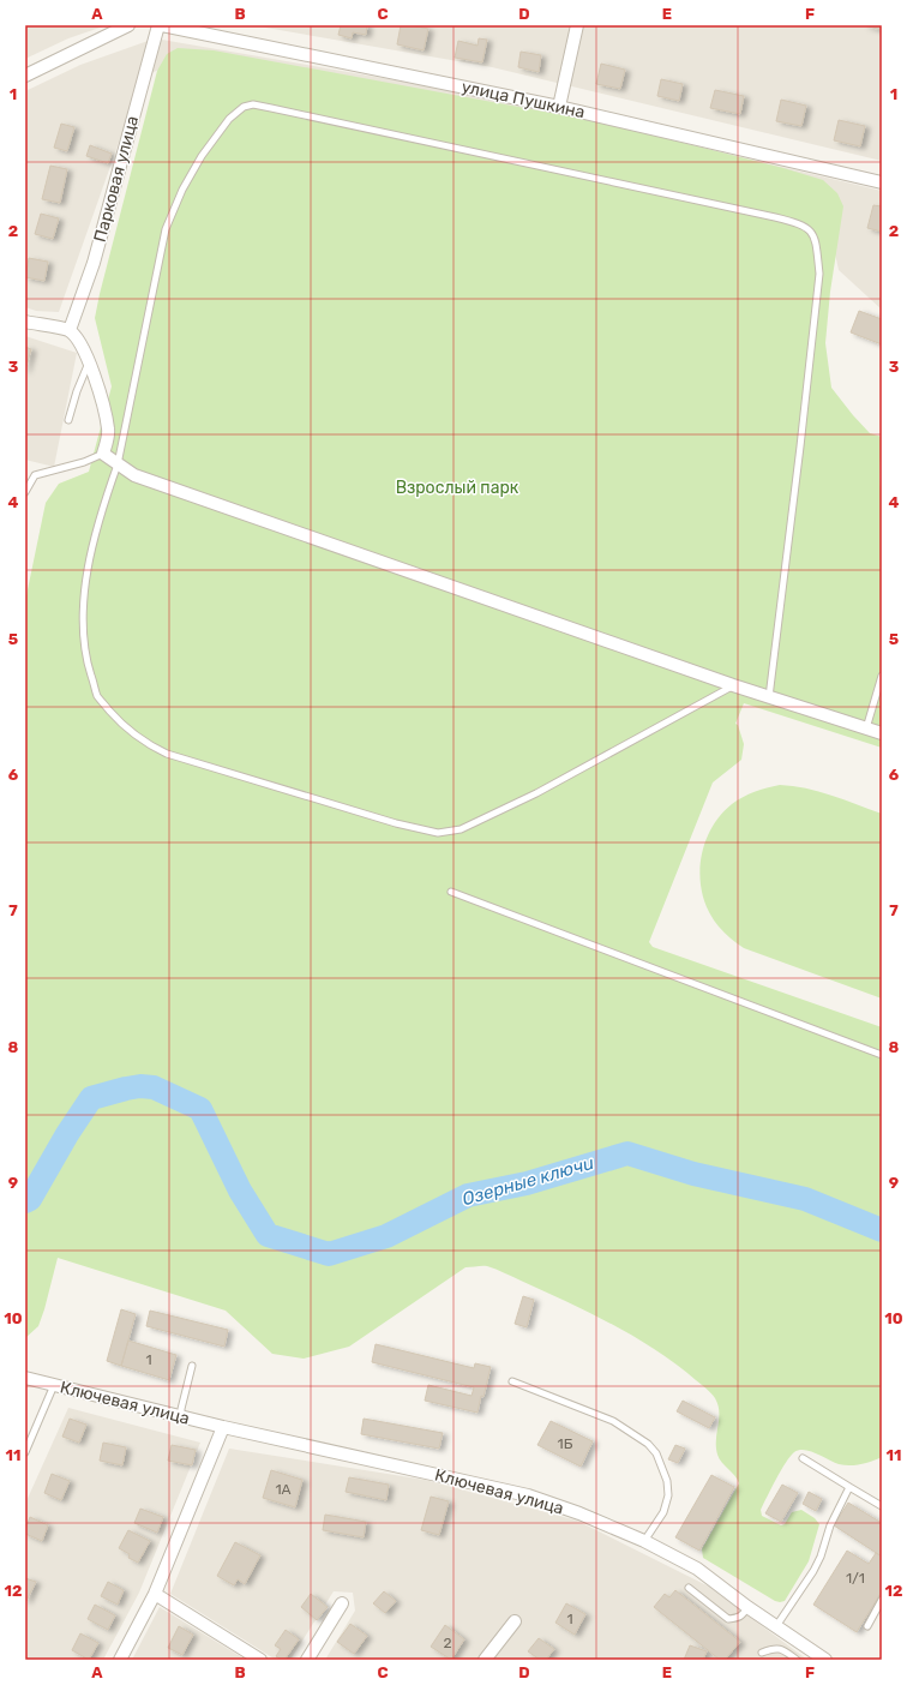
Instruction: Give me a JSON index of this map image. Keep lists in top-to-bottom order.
{
  "streets": {
    "street": ["улица Пушкина", "Парковая улица", "Ключевая улица"]
  },
  "water": ["Озерные ключи"],
  "parks": ["Взрослый парк"],
  "house_numbers": [
    "1",
    "1Б",
    "1А",
    "1/1",
    "1",
    "2"
  ],
  "grid": {
    "columns": [
      "A",
      "B",
      "C",
      "D",
      "E",
      "F"
    ],
    "rows": [
      "1",
      "2",
      "3",
      "4",
      "5",
      "6",
      "7",
      "8",
      "9",
      "10",
      "11",
      "12"
    ]
  }
}
